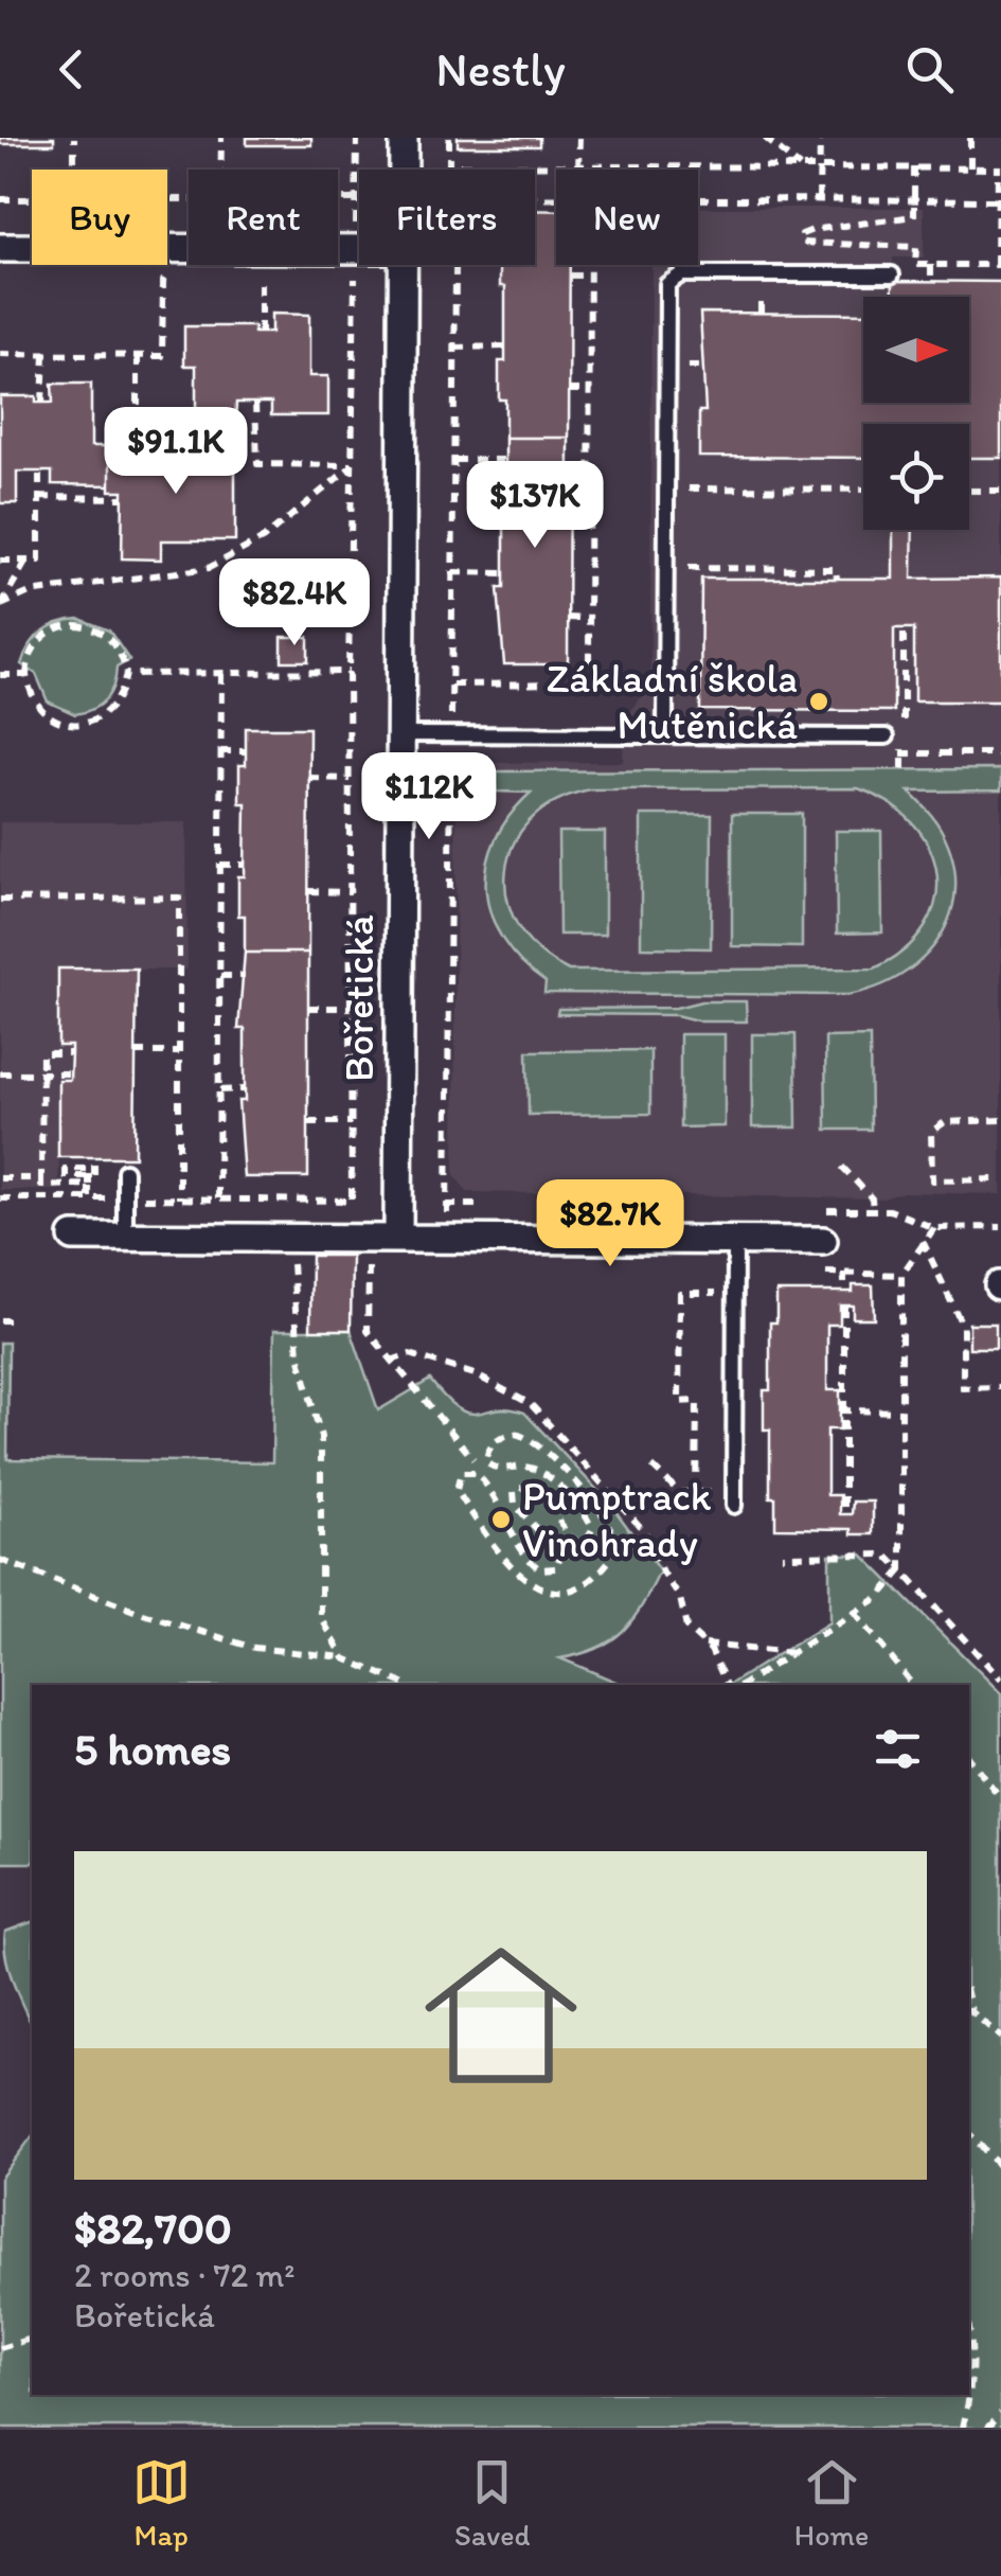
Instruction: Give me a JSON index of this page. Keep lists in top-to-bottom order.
{
  "streets": {
    "street": ["Bořetická"]
  },
  "places": ["Základní škola Mutěnická", "Pumptrack Vinohrady"],
  "north": "right",
  "page": {
    "header": "Nestly",
    "chip": [
      "Buy",
      "Rent",
      "Filters",
      "New"
    ],
    "price": [
      "$91.1K",
      "$137K",
      "$82.4K",
      "$112K",
      "$82.7K"
    ],
    "heading": "5 homes",
    "list": [
      {
        "name": "$82,700",
        "note": "2 rooms · 72 m² · Bořetická"
      }
    ],
    "tabs": ["Map", "Saved", "Home"]
  }
}
